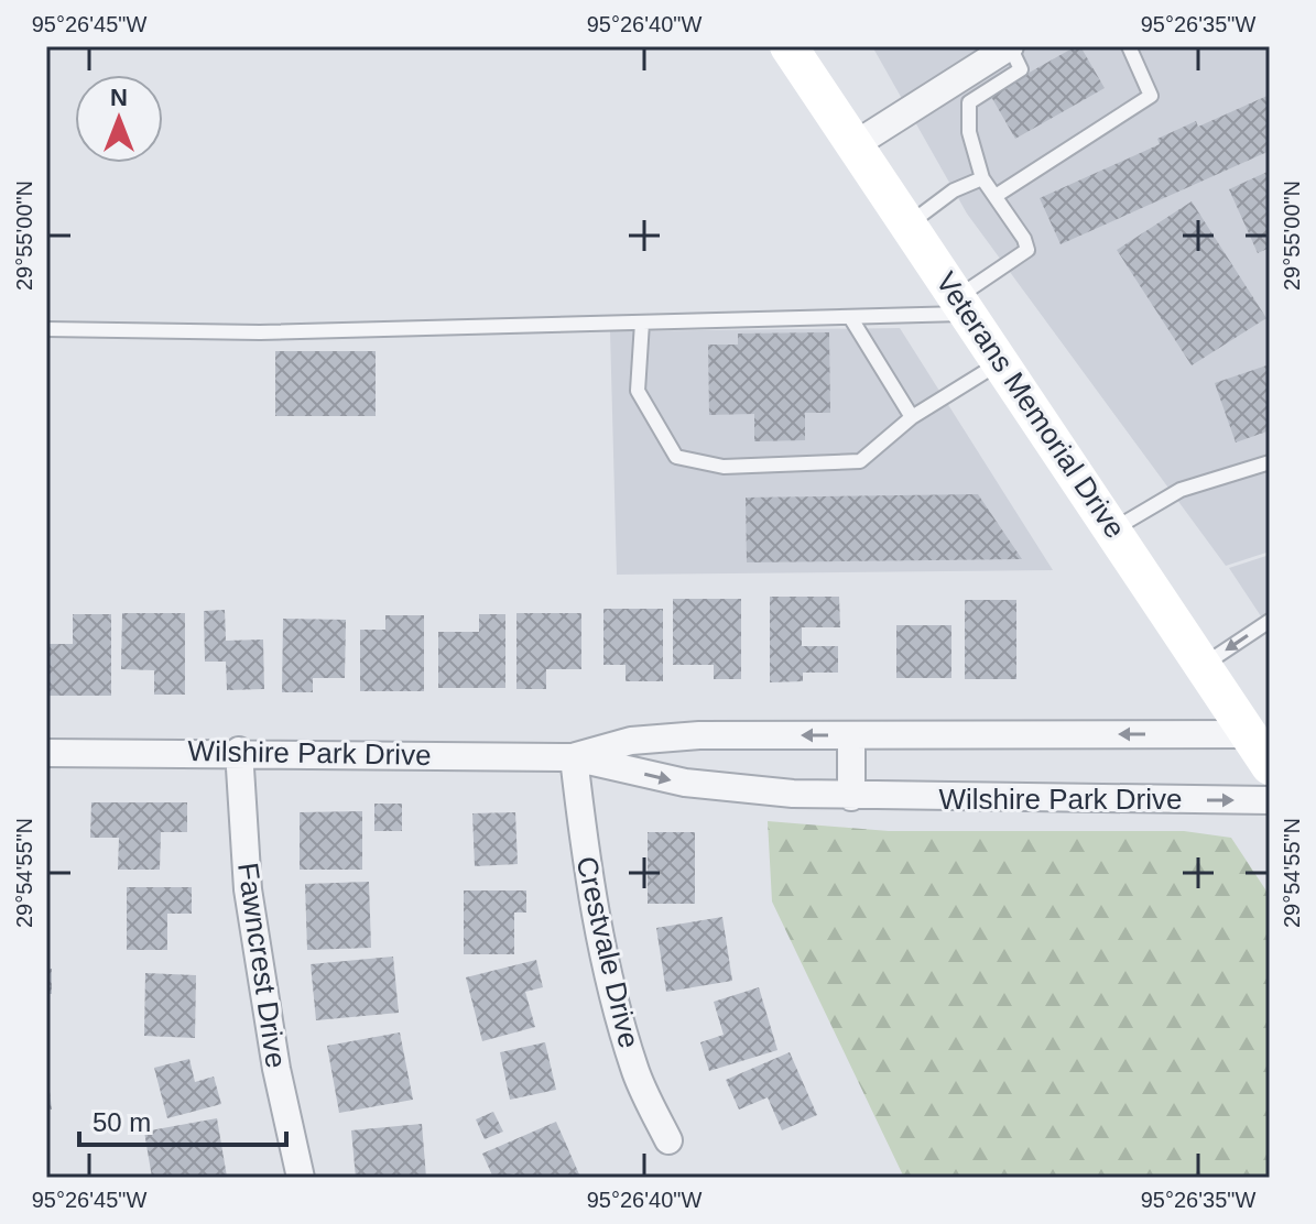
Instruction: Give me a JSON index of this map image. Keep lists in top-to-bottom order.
{
  "streets": {
    "main road": ["Veterans Memorial Drive"],
    "street": ["Wilshire Park Drive", "Crestvale Drive", "Fawncrest Drive"]
  },
  "crossings": [
    ["Veterans Memorial Drive", "Wilshire Park Drive"],
    ["Wilshire Park Drive", "Crestvale Drive"],
    ["Wilshire Park Drive", "Fawncrest Drive"]
  ],
  "scale_bar": "50 m",
  "north": "top",
  "coordinates": [
    "95°26'45\"W",
    "95°26'40\"W",
    "95°26'35\"W",
    "29°55'00\"N",
    "29°54'55\"N"
  ]
}
